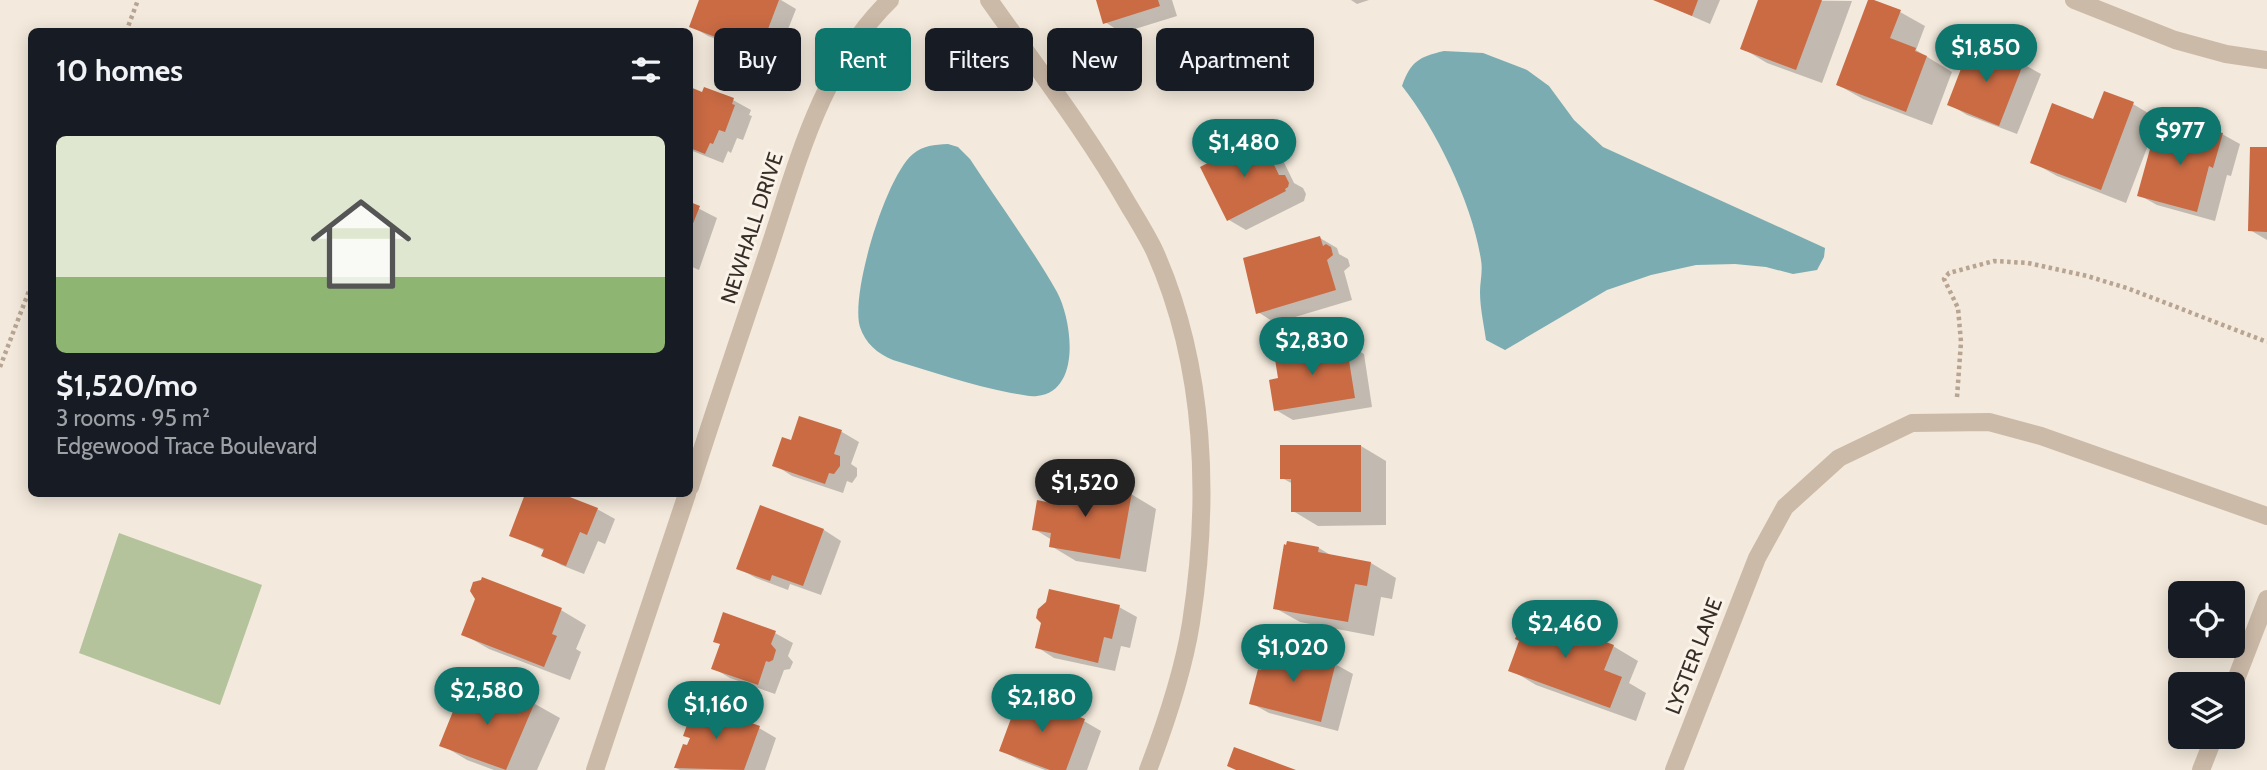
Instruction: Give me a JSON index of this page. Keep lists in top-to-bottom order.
{
  "streets": {
    "street": ["NEWHALL DRIVE", "LYSTER LANE"]
  },
  "page": {
    "price": [
      "$1,850",
      "$977",
      "$1,480",
      "$2,830",
      "$1,520",
      "$2,460",
      "$1,020",
      "$2,580",
      "$2,180",
      "$1,160"
    ],
    "chip": [
      "Buy",
      "Rent",
      "Filters",
      "New",
      "Apartment"
    ],
    "heading": "10 homes",
    "list": [
      {
        "name": "$1,520/mo",
        "note": "3 rooms · 95 m² · Edgewood Trace Boulevard"
      }
    ]
  }
}
